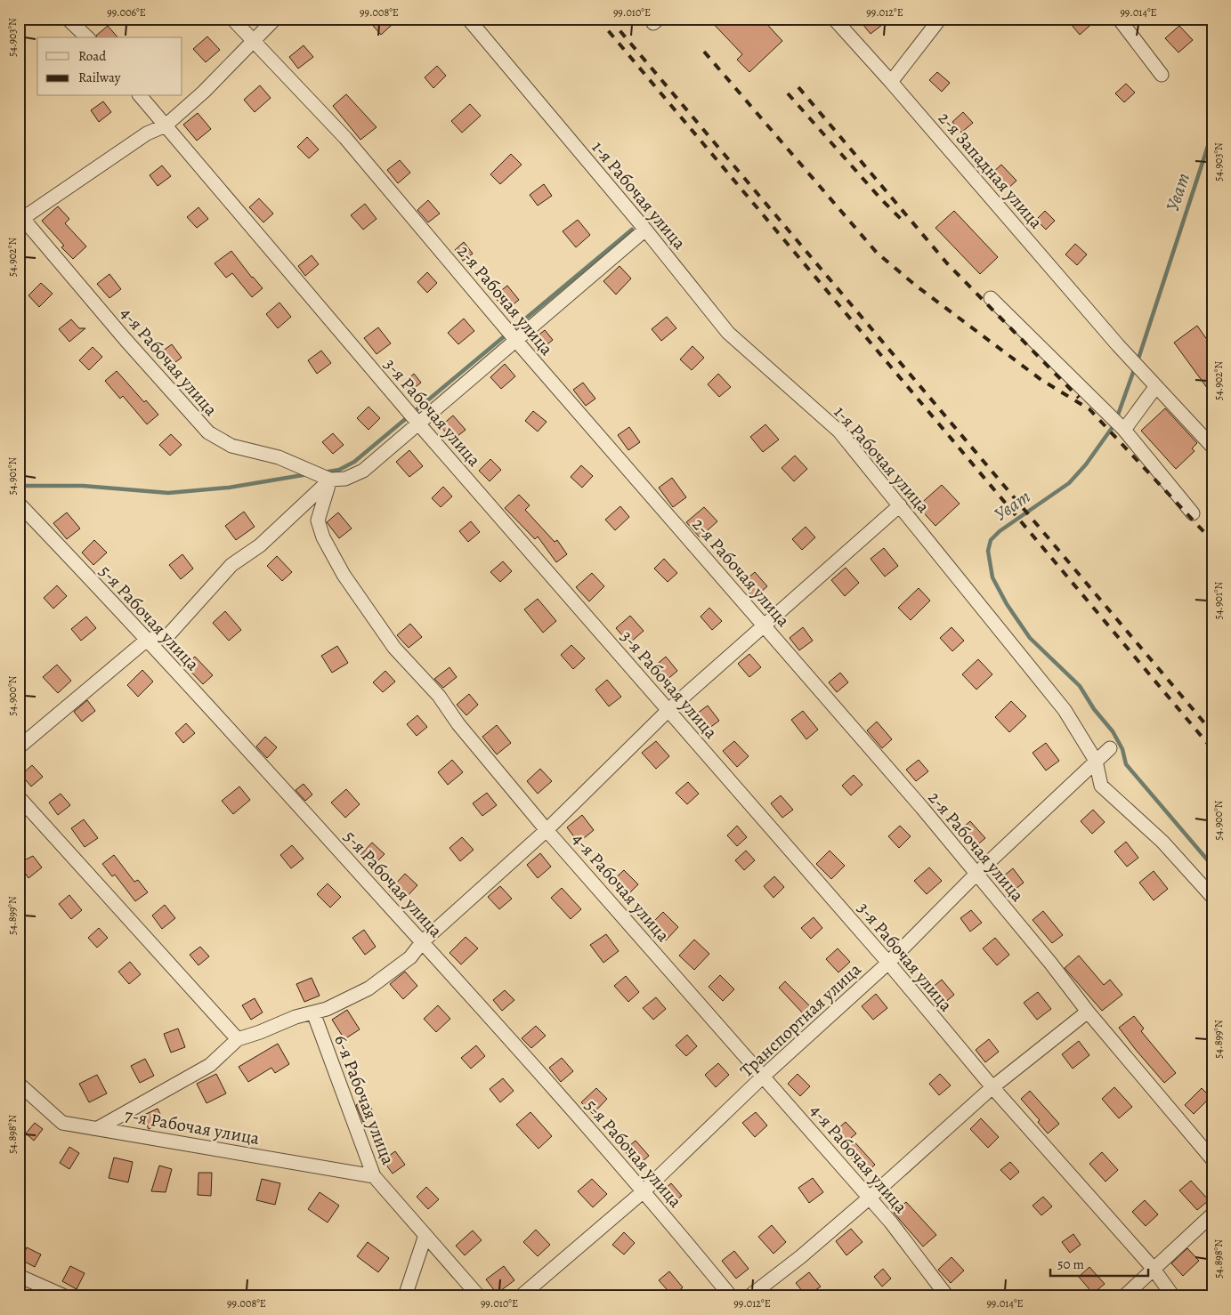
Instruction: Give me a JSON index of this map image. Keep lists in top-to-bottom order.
{
  "streets": {
    "street": [
      "2-я Западная улица",
      "1-я Рабочая улица",
      "2-я Рабочая улица",
      "4-я Рабочая улица",
      "3-я Рабочая улица",
      "5-я Рабочая улица",
      "Транспортная улица",
      "6-я Рабочая улица",
      "7-я Рабочая улица"
    ]
  },
  "crossings": [
    ["1-я Рабочая улица", "Транспортная улица"],
    ["2-я Рабочая улица", "Транспортная улица"],
    ["4-я Рабочая улица", "Транспортная улица"],
    ["3-я Рабочая улица", "Транспортная улица"],
    ["5-я Рабочая улица", "Транспортная улица"],
    ["6-я Рабочая улица", "7-я Рабочая улица"]
  ],
  "water": ["Уват"],
  "legend": ["Road", "Railway"],
  "scale_bar": "50 m",
  "coordinates": [
    "99.006°E",
    "99.008°E",
    "99.010°E",
    "99.012°E",
    "99.014°E",
    "54.903°N",
    "54.902°N",
    "54.901°N",
    "54.900°N",
    "54.899°N",
    "54.898°N"
  ]
}
